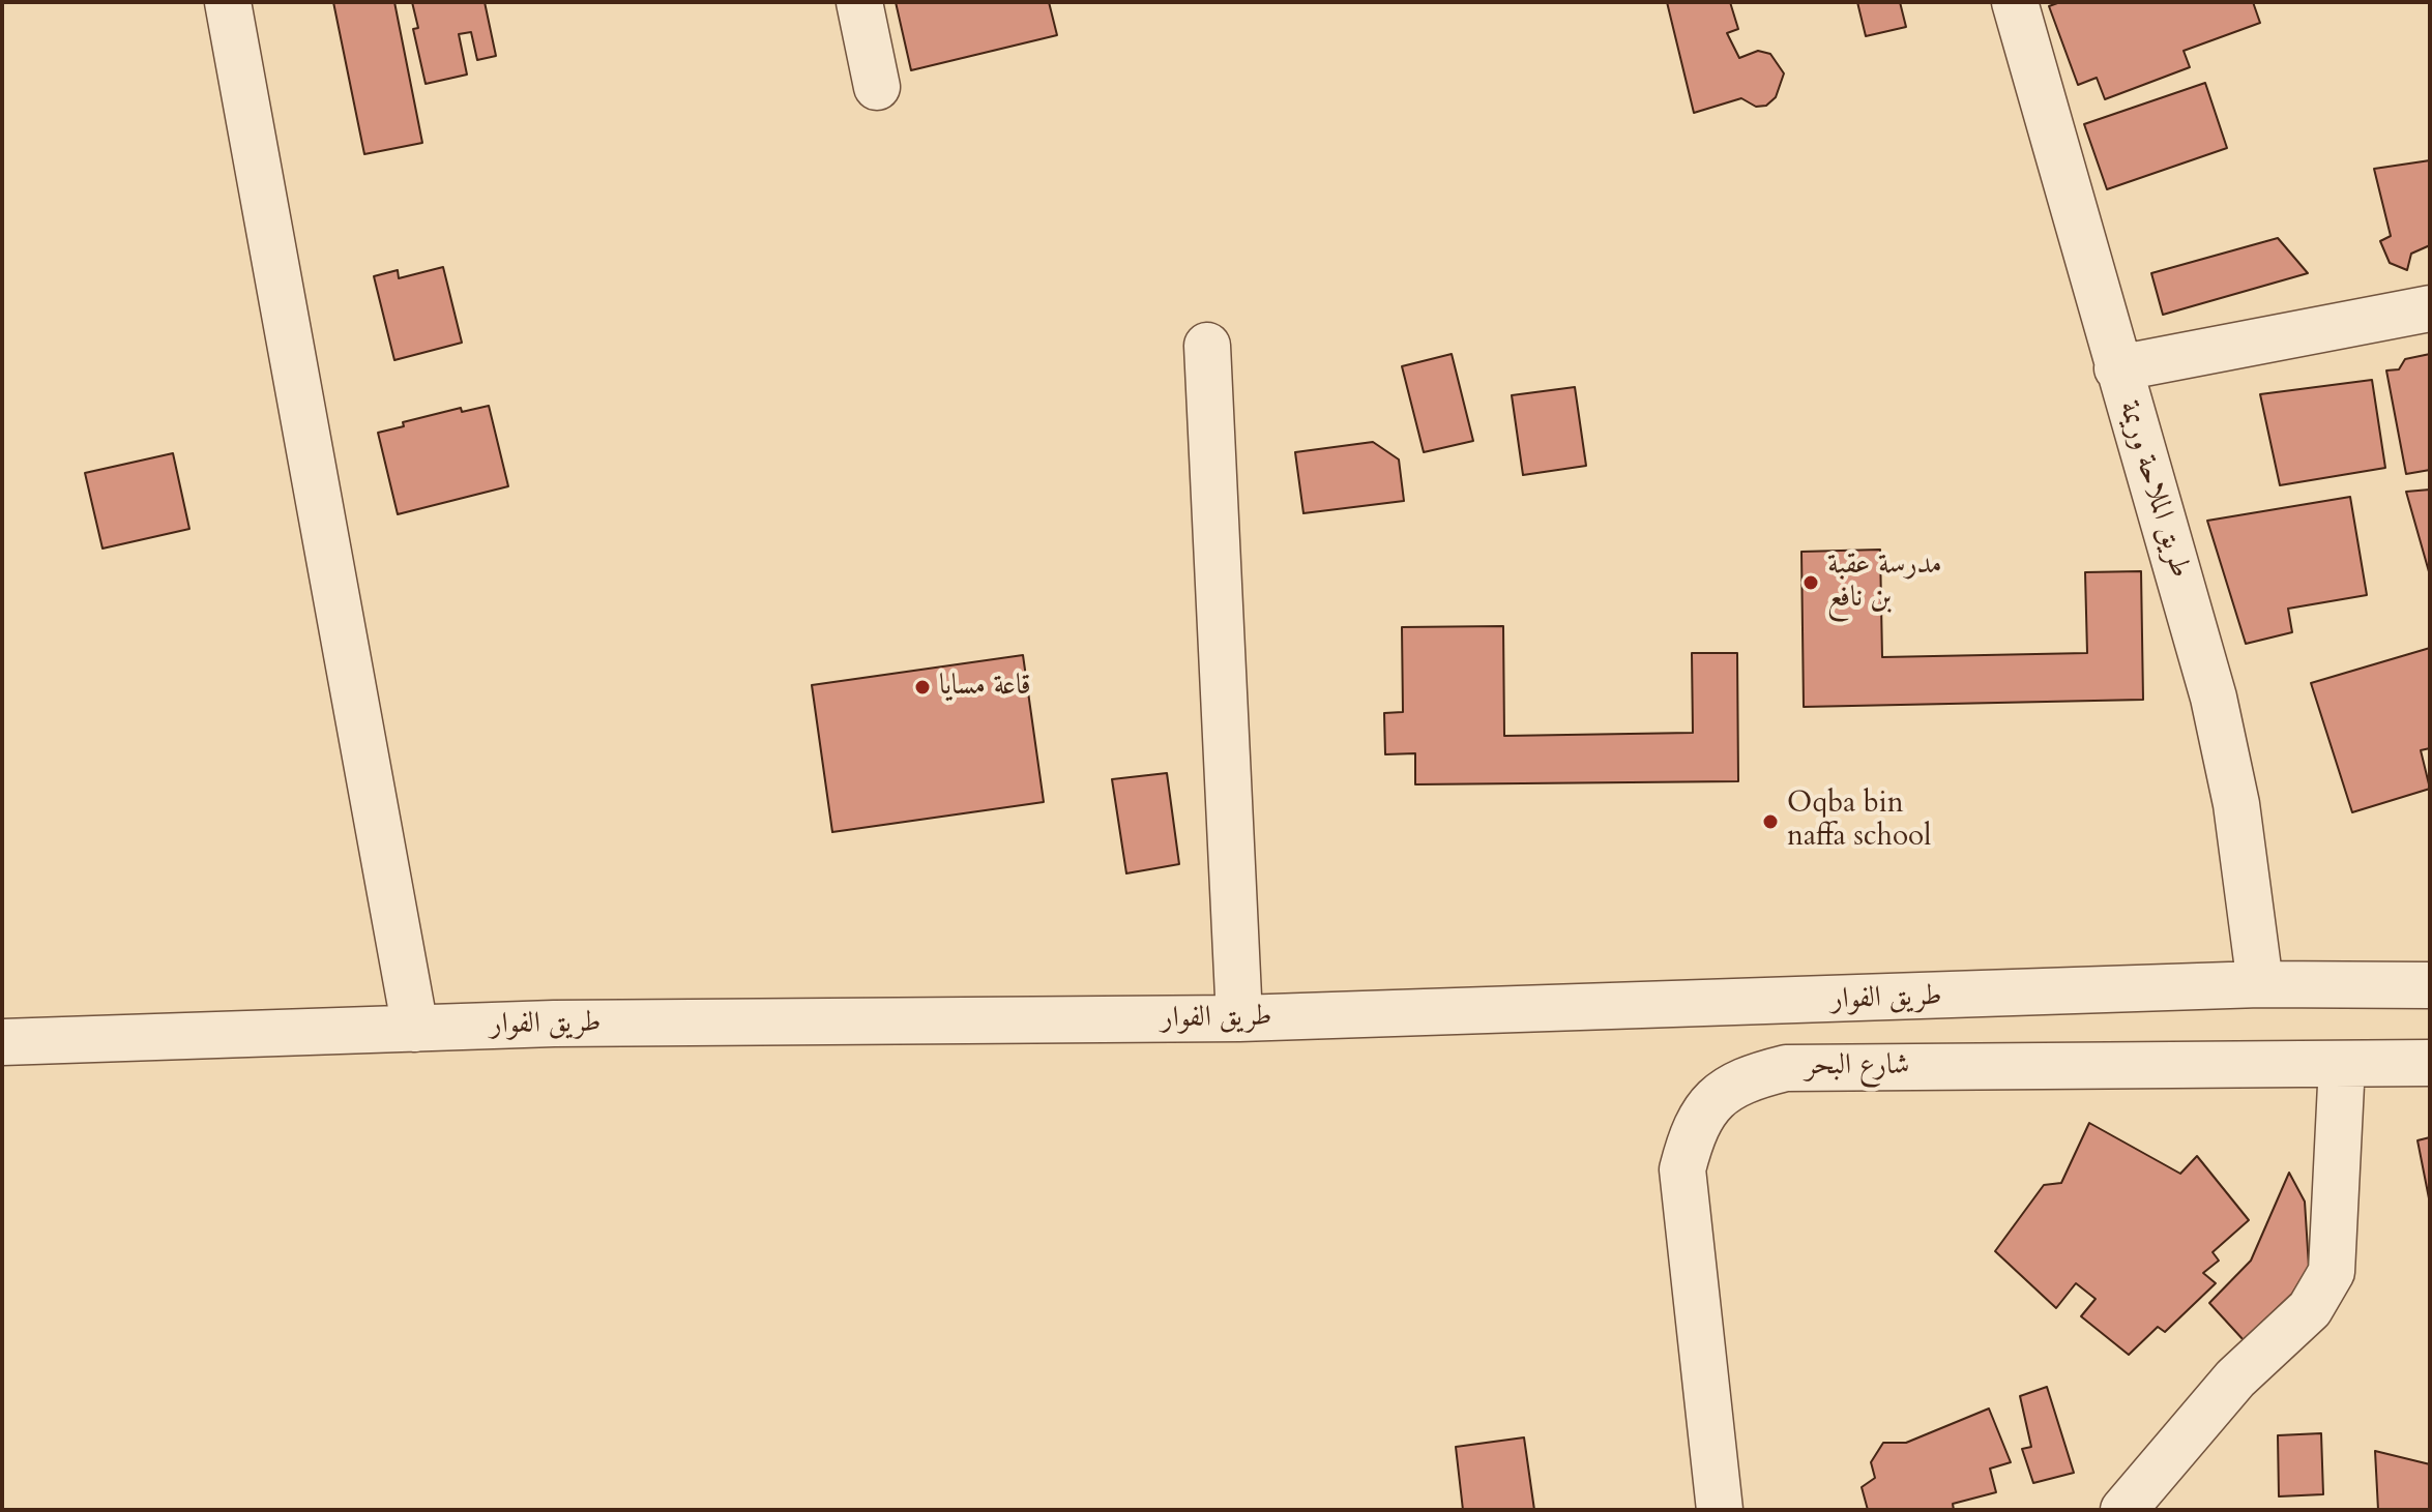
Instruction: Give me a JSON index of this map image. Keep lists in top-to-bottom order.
{
  "streets": {
    "street": ["طريق الملاحة وريمة", "طريق الفوار", "شارع البحر"]
  },
  "crossings": [
    ["طريق الملاحة وريمة", "طريق الفوار"]
  ],
  "places": ["مدرسة عقبة بن نافع", "قاعة مسايا", "Oqba bin naffa school"]
}
